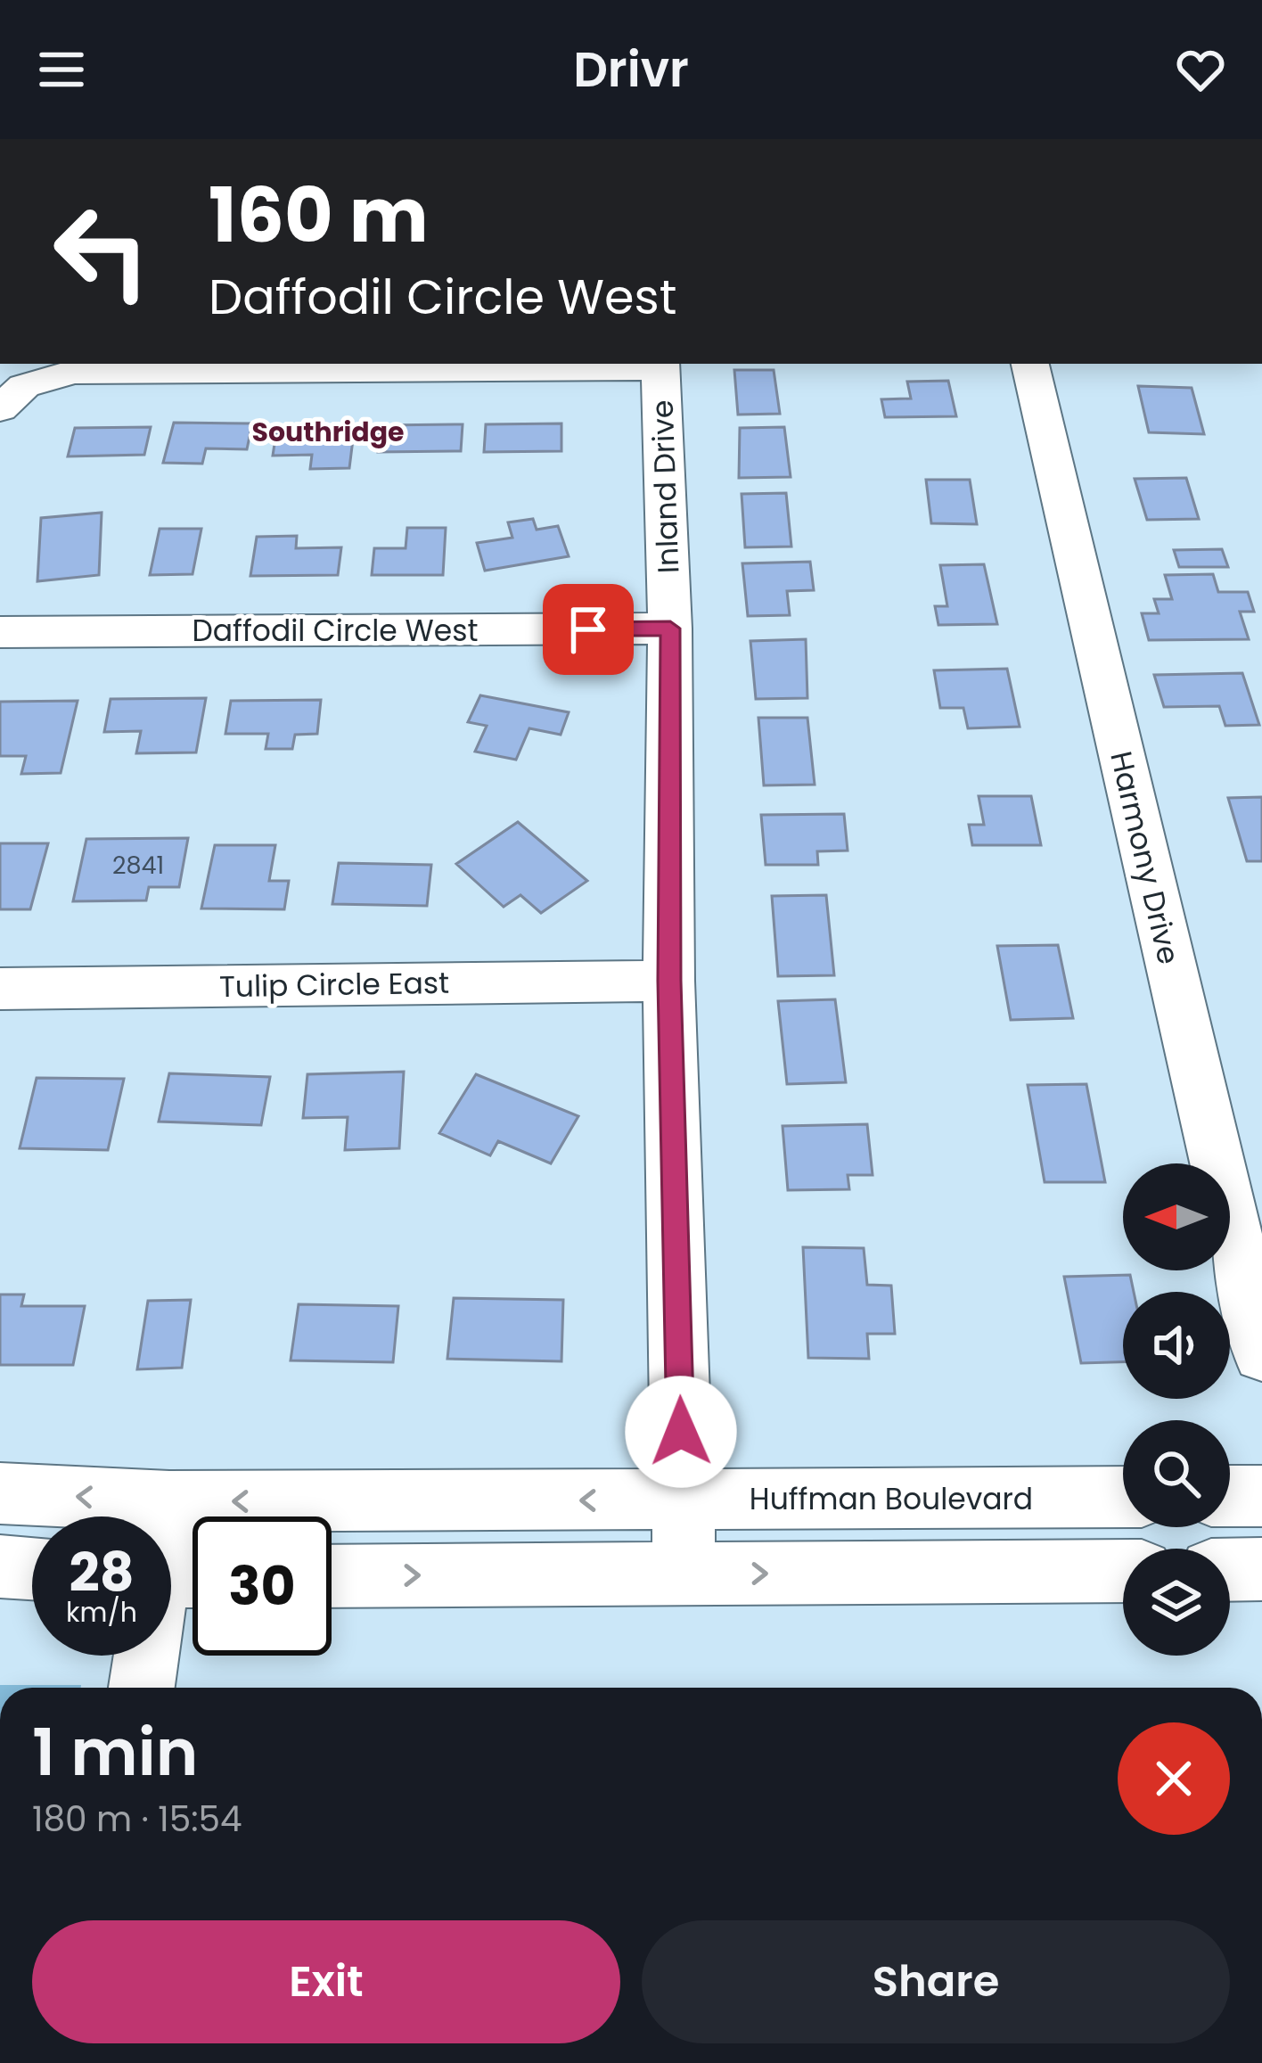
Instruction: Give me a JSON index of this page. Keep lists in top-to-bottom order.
{
  "streets": {
    "street": [
      "Inland Drive",
      "Daffodil Circle West",
      "Harmony Drive",
      "Tulip Circle East",
      "Huffman Boulevard"
    ]
  },
  "crossings": [
    ["Inland Drive", "Daffodil Circle West"],
    ["Inland Drive", "Tulip Circle East"],
    ["Inland Drive", "Huffman Boulevard"]
  ],
  "districts": ["Southridge"],
  "house_numbers": ["2841"],
  "north": "left",
  "page": {
    "header": "Drivr",
    "turn": ["160 m", "Daffodil Circle West"],
    "speed": "28 km/h",
    "limit": "30",
    "heading": ["1 min", "180 m · 15:54"],
    "buttons": ["Exit", "Share"]
  }
}
